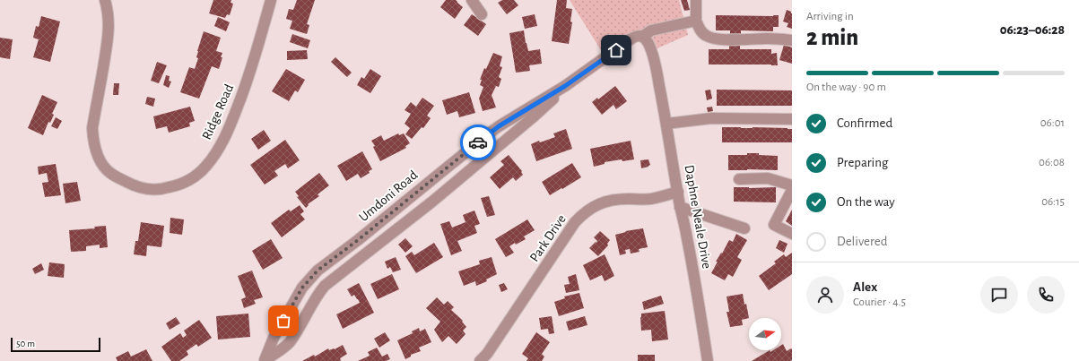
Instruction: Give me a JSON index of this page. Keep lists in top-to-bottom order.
{
  "streets": {
    "street": [
      "Ridge Road",
      "Umdoni Road",
      "Daphne Neale Drive",
      "Park Drive"
    ]
  },
  "crossings": [
    ["Umdoni Road", "Daphne Neale Drive"],
    ["Daphne Neale Drive", "Park Drive"]
  ],
  "scale_bar": "50 m",
  "north": "right",
  "page": {
    "heading": ["2 min", "Arriving in", "06:23–06:28"],
    "panel": ["Alex", "Courier · 4.5"],
    "bar": "On the way · 90 m",
    "list": [
      ["Confirmed", "06:01"],
      ["Preparing", "06:08"],
      ["On the way", "06:15"],
      "Delivered"
    ],
    "scale": "50 m"
  }
}
